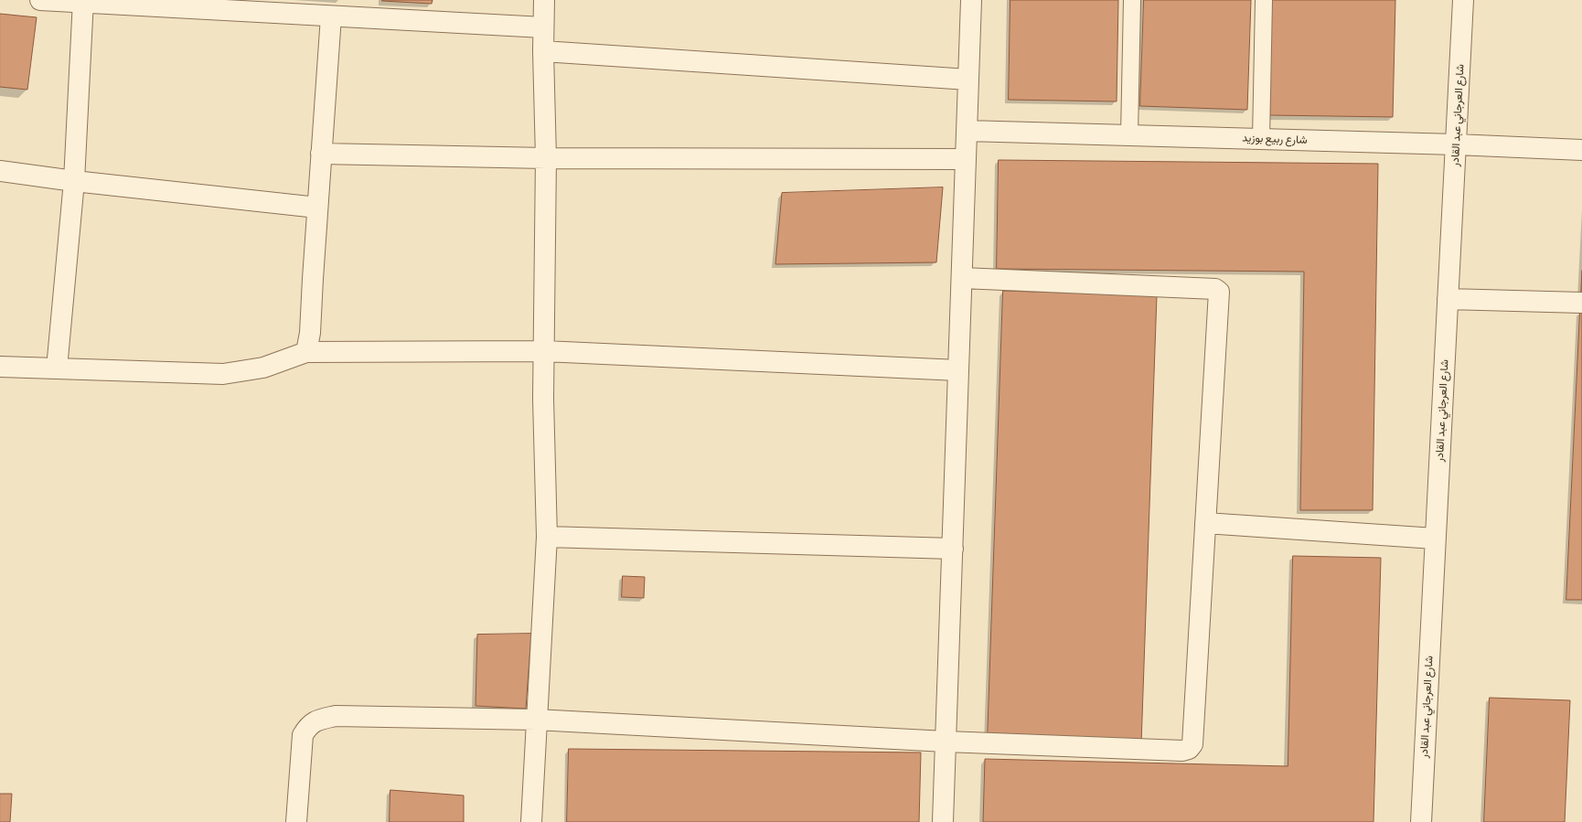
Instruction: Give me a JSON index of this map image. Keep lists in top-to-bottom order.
{
  "streets": {
    "street": ["شارع العرجاني عبد القادر", "شارع ربيع بوزيد"]
  },
  "crossings": [
    ["شارع العرجاني عبد القادر", "شارع ربيع بوزيد"]
  ]
}
